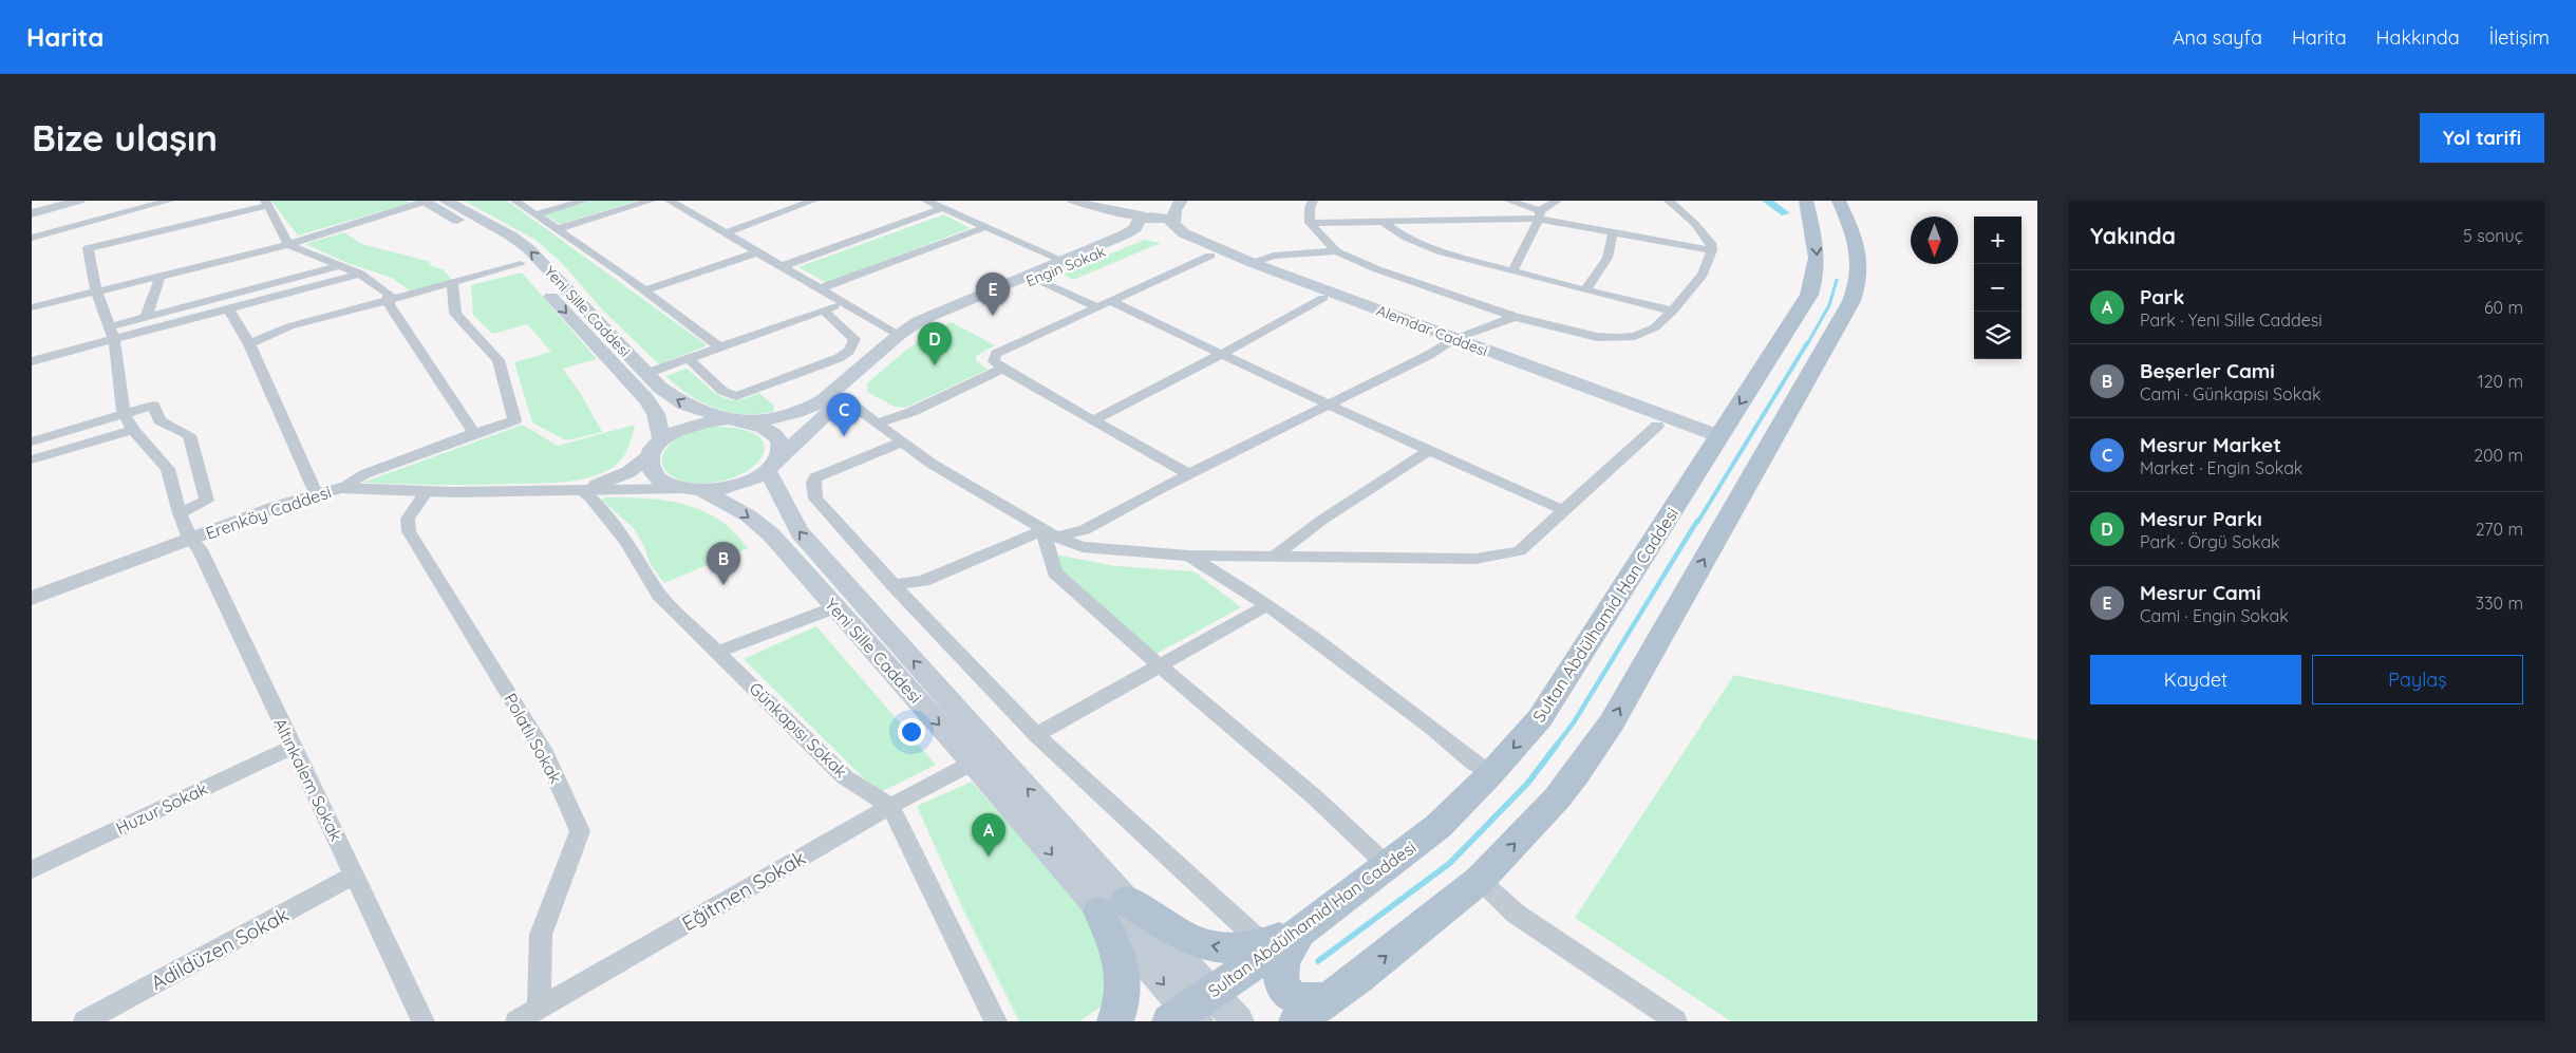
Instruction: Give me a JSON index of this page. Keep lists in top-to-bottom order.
{
  "streets": {
    "main road": [
      "Engin Sokak",
      "Yeni Sille Caddesi",
      "Alemdar Caddesi",
      "Sultan Abdülhamid Han Caddesi"
    ],
    "street": [
      "Erenköy Caddesi",
      "Günkapısı Sokak",
      "Polatlı Sokak",
      "Altınkalem Sokak",
      "Huzur Sokak",
      "Eğitmen Sokak",
      "Adildüzen Sokak"
    ]
  },
  "crossings": [
    ["Engin Sokak", "Yeni Sille Caddesi"],
    ["Engin Sokak", "Alemdar Caddesi"],
    ["Engin Sokak", "Erenköy Caddesi"],
    ["Yeni Sille Caddesi", "Erenköy Caddesi"],
    ["Yeni Sille Caddesi", "Sultan Abdülhamid Han Caddesi"],
    ["Yeni Sille Caddesi", "Eğitmen Sokak"],
    ["Alemdar Caddesi", "Sultan Abdülhamid Han Caddesi"],
    ["Erenköy Caddesi", "Günkapısı Sokak"],
    ["Erenköy Caddesi", "Polatlı Sokak"],
    ["Erenköy Caddesi", "Altınkalem Sokak"],
    ["Günkapısı Sokak", "Eğitmen Sokak"],
    ["Polatlı Sokak", "Eğitmen Sokak"],
    ["Altınkalem Sokak", "Huzur Sokak"],
    ["Altınkalem Sokak", "Adildüzen Sokak"]
  ],
  "north": "bottom",
  "page": {
    "header": "Harita",
    "nav": [
      "Ana sayfa",
      "Harita",
      "Hakkında",
      "İletişim"
    ],
    "buttons": [
      "Yol tarifi",
      ["Kaydet", "Paylaş"]
    ],
    "title": "Bize ulaşın",
    "heading": ["Yakında", "5 sonuç"],
    "map_buttons": ["+", "−"],
    "list": [
      {
        "mark": "A",
        "name": "Park",
        "note": "Park · Yeni Sille Caddesi",
        "value": "60 m"
      },
      {
        "mark": "B",
        "name": "Beşerler Cami",
        "note": "Cami · Günkapısı Sokak",
        "value": "120 m"
      },
      {
        "mark": "C",
        "name": "Mesrur Market",
        "note": "Market · Engin Sokak",
        "value": "200 m"
      },
      {
        "mark": "D",
        "name": "Mesrur Parkı",
        "note": "Park · Örgü Sokak",
        "value": "270 m"
      },
      {
        "mark": "E",
        "name": "Mesrur Cami",
        "note": "Cami · Engin Sokak",
        "value": "330 m"
      }
    ],
    "pins": [
      "E",
      "D",
      "C",
      "B",
      "A"
    ]
  }
}
